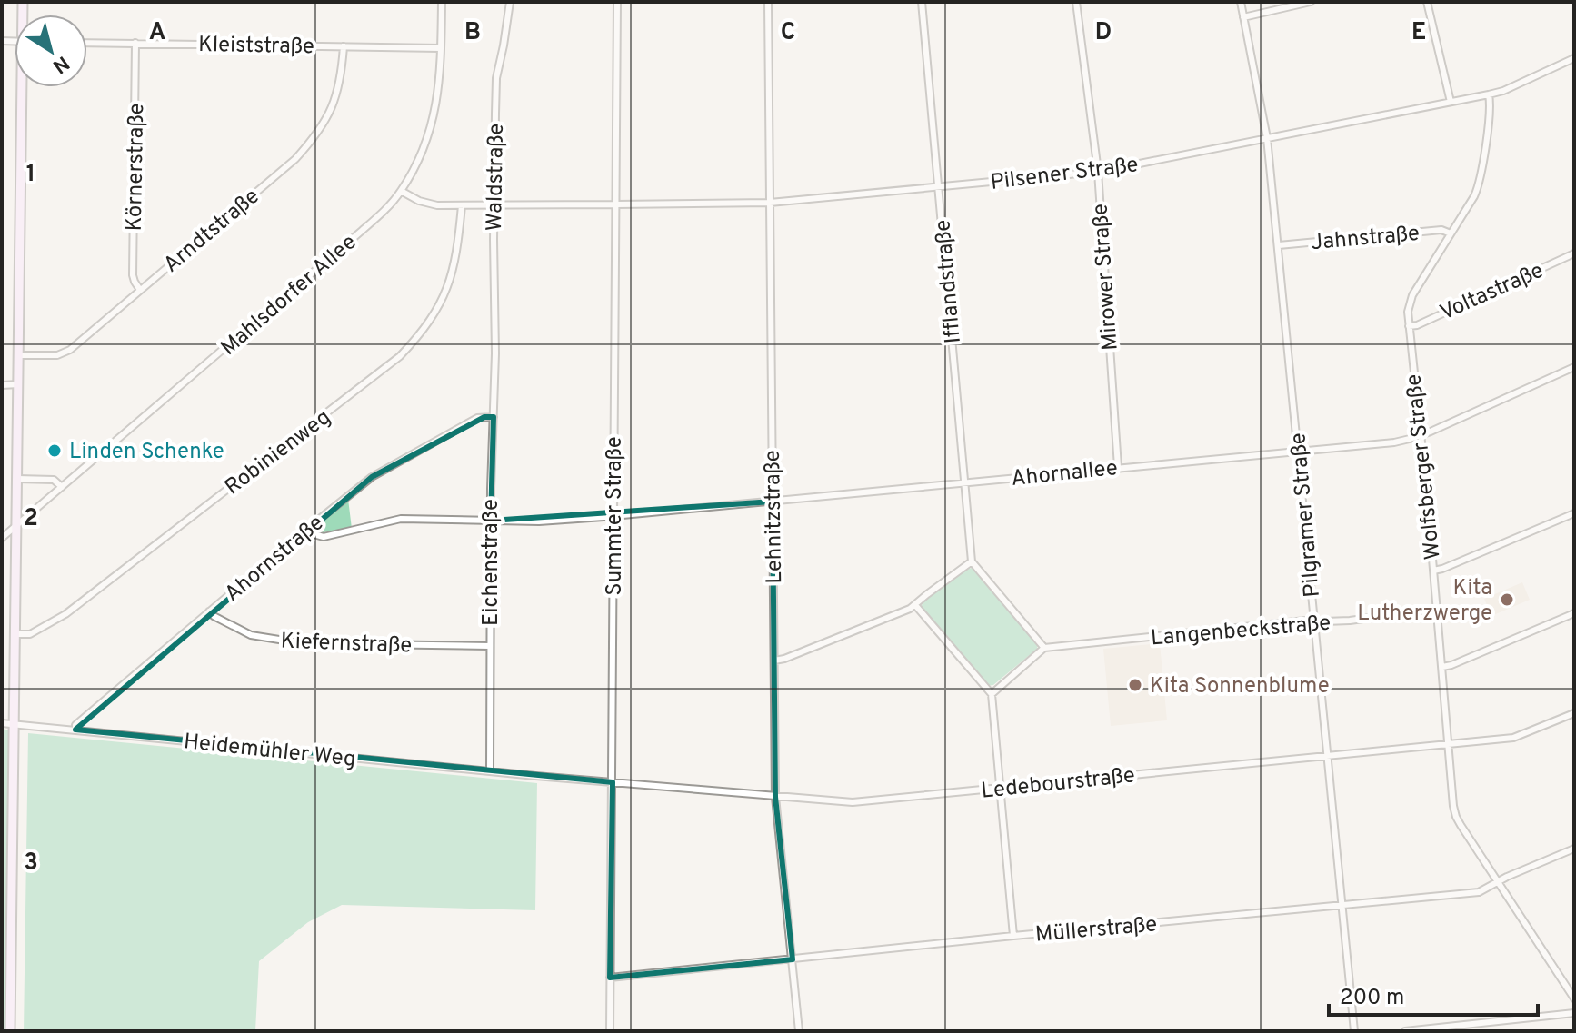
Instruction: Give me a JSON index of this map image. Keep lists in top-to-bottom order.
{
  "streets": {
    "street": [
      "Kleiststraße",
      "Körnerstraße",
      "Pilsener Straße",
      "Waldstraße",
      "Arndtstraße",
      "Jahnstraße",
      "Mirower Straße",
      "Ifflandstraße",
      "Voltastraße",
      "Mahlsdorfer Allee",
      "Robinienweg",
      "Wolfsberger Straße",
      "Ahornallee",
      "Pilgramer Straße",
      "Summter Straße",
      "Lehnitzstraße",
      "Ahornstraße",
      "Eichenstraße",
      "Langenbeckstraße",
      "Kiefernstraße",
      "Heidemühler Weg",
      "Ledebourstraße",
      "Müllerstraße"
    ]
  },
  "crossings": [
    ["Kleiststraße", "Körnerstraße"],
    ["Kleiststraße", "Arndtstraße"],
    ["Kleiststraße", "Mahlsdorfer Allee"],
    ["Körnerstraße", "Arndtstraße"],
    ["Pilsener Straße", "Waldstraße"],
    ["Pilsener Straße", "Mirower Straße"],
    ["Pilsener Straße", "Ifflandstraße"],
    ["Pilsener Straße", "Wolfsberger Straße"],
    ["Pilsener Straße", "Pilgramer Straße"],
    ["Pilsener Straße", "Summter Straße"],
    ["Pilsener Straße", "Lehnitzstraße"],
    ["Waldstraße", "Eichenstraße"],
    ["Jahnstraße", "Wolfsberger Straße"],
    ["Jahnstraße", "Pilgramer Straße"],
    ["Mirower Straße", "Ahornallee"],
    ["Ifflandstraße", "Ahornallee"],
    ["Voltastraße", "Wolfsberger Straße"],
    ["Wolfsberger Straße", "Ahornallee"],
    ["Wolfsberger Straße", "Langenbeckstraße"],
    ["Wolfsberger Straße", "Ledebourstraße"],
    ["Wolfsberger Straße", "Müllerstraße"],
    ["Ahornallee", "Pilgramer Straße"],
    ["Ahornallee", "Summter Straße"],
    ["Ahornallee", "Lehnitzstraße"],
    ["Ahornallee", "Ahornstraße"],
    ["Ahornallee", "Eichenstraße"],
    ["Pilgramer Straße", "Langenbeckstraße"],
    ["Pilgramer Straße", "Ledebourstraße"],
    ["Pilgramer Straße", "Müllerstraße"],
    ["Summter Straße", "Ledebourstraße"],
    ["Summter Straße", "Müllerstraße"],
    ["Lehnitzstraße", "Ledebourstraße"],
    ["Lehnitzstraße", "Müllerstraße"],
    ["Ahornstraße", "Eichenstraße"],
    ["Ahornstraße", "Kiefernstraße"],
    ["Ahornstraße", "Heidemühler Weg"],
    ["Eichenstraße", "Kiefernstraße"],
    ["Eichenstraße", "Heidemühler Weg"],
    ["Heidemühler Weg", "Ledebourstraße"]
  ],
  "places": ["Linden Schenke", "Kita Lutherzwerge", "Kita Sonnenblume"],
  "scale_bar": "200 m",
  "north": "bottom right",
  "grid": {
    "columns": [
      "A",
      "B",
      "C",
      "D",
      "E"
    ],
    "rows": ["1", "2", "3"]
  }
}
